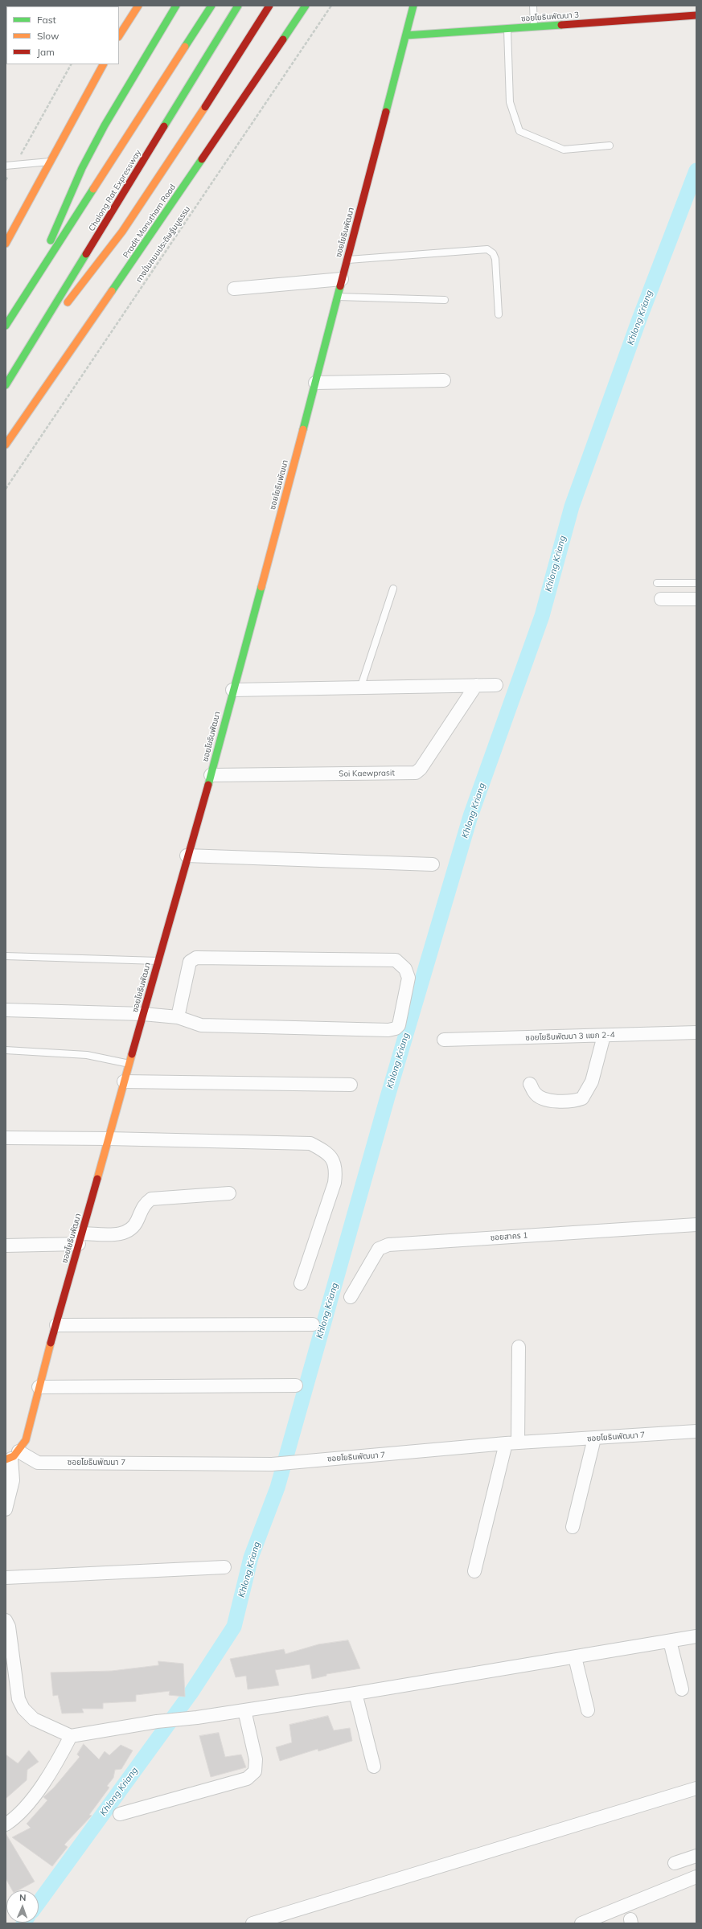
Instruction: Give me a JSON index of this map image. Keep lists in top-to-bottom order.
{
  "streets": {
    "main road": [
      "ซอยโยธินพัฒนา 3",
      "Chalong Rat Expressway",
      "Pradit Manutham Road",
      "ซอยโยธินพัฒนา"
    ],
    "street": [
      "Soi Kaewprasit",
      "ซอยโยธินพัฒนา 3 แยก 2-4",
      "ซอยสาคร 1",
      "ซอยโยธินพัฒนา 7"
    ],
    "path": ["ทางปั่นถนนประดิษฐ์มนูธรรม"]
  },
  "crossings": [
    ["ซอยโยธินพัฒนา 3", "ซอยโยธินพัฒนา"],
    ["ซอยโยธินพัฒนา", "Soi Kaewprasit"],
    ["ซอยโยธินพัฒนา", "ซอยโยธินพัฒนา 7"]
  ],
  "water": ["Khlong Kriang"],
  "legend": ["Fast", "Slow", "Jam"],
  "north": "top"
}
